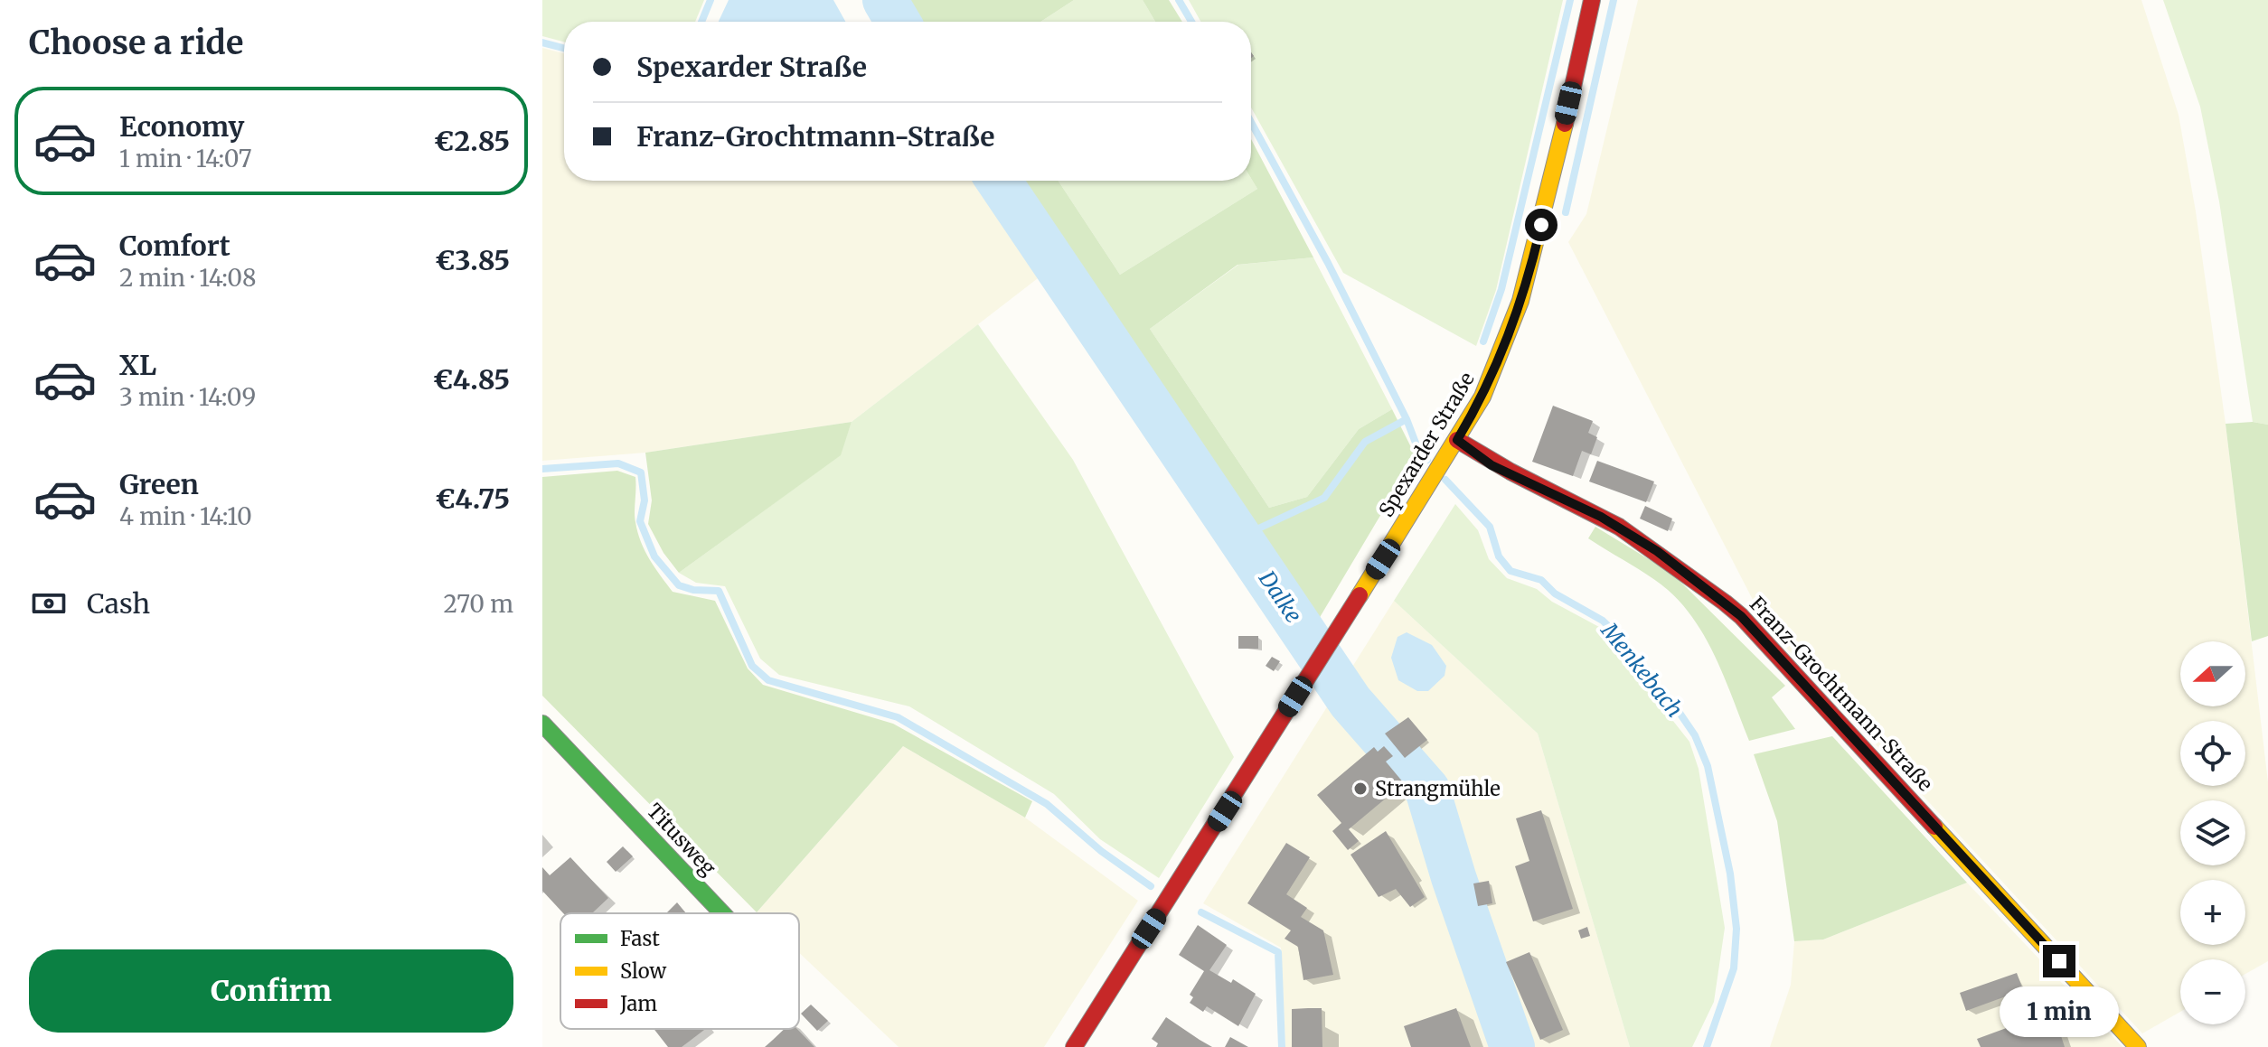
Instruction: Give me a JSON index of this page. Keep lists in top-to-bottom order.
{
  "streets": {
    "street": ["Spexarder Straße", "Franz-Grochtmann-Straße", "Titusweg"]
  },
  "crossings": [
    ["Spexarder Straße", "Franz-Grochtmann-Straße"]
  ],
  "water": ["Dalke", "Menkebach"],
  "places": ["Strangmühle"],
  "legend": ["Fast", "Slow", "Jam"],
  "north": "left",
  "page": {
    "heading": "Choose a ride",
    "banner": ["Spexarder Straße", "Franz-Grochtmann-Straße"],
    "list": [
      {
        "name": "Economy",
        "note": "1 min · 14:07",
        "value": "€2.85"
      },
      {
        "name": "Comfort",
        "note": "2 min · 14:08",
        "value": "€3.85"
      },
      {
        "name": "XL",
        "note": "3 min · 14:09",
        "value": "€4.85"
      },
      {
        "name": "Green",
        "note": "4 min · 14:10",
        "value": "€4.75"
      }
    ],
    "pay": ["Cash", "270 m"],
    "map_buttons": ["+", "−"],
    "buttons": "Confirm",
    "bubble": "1 min"
  }
}
